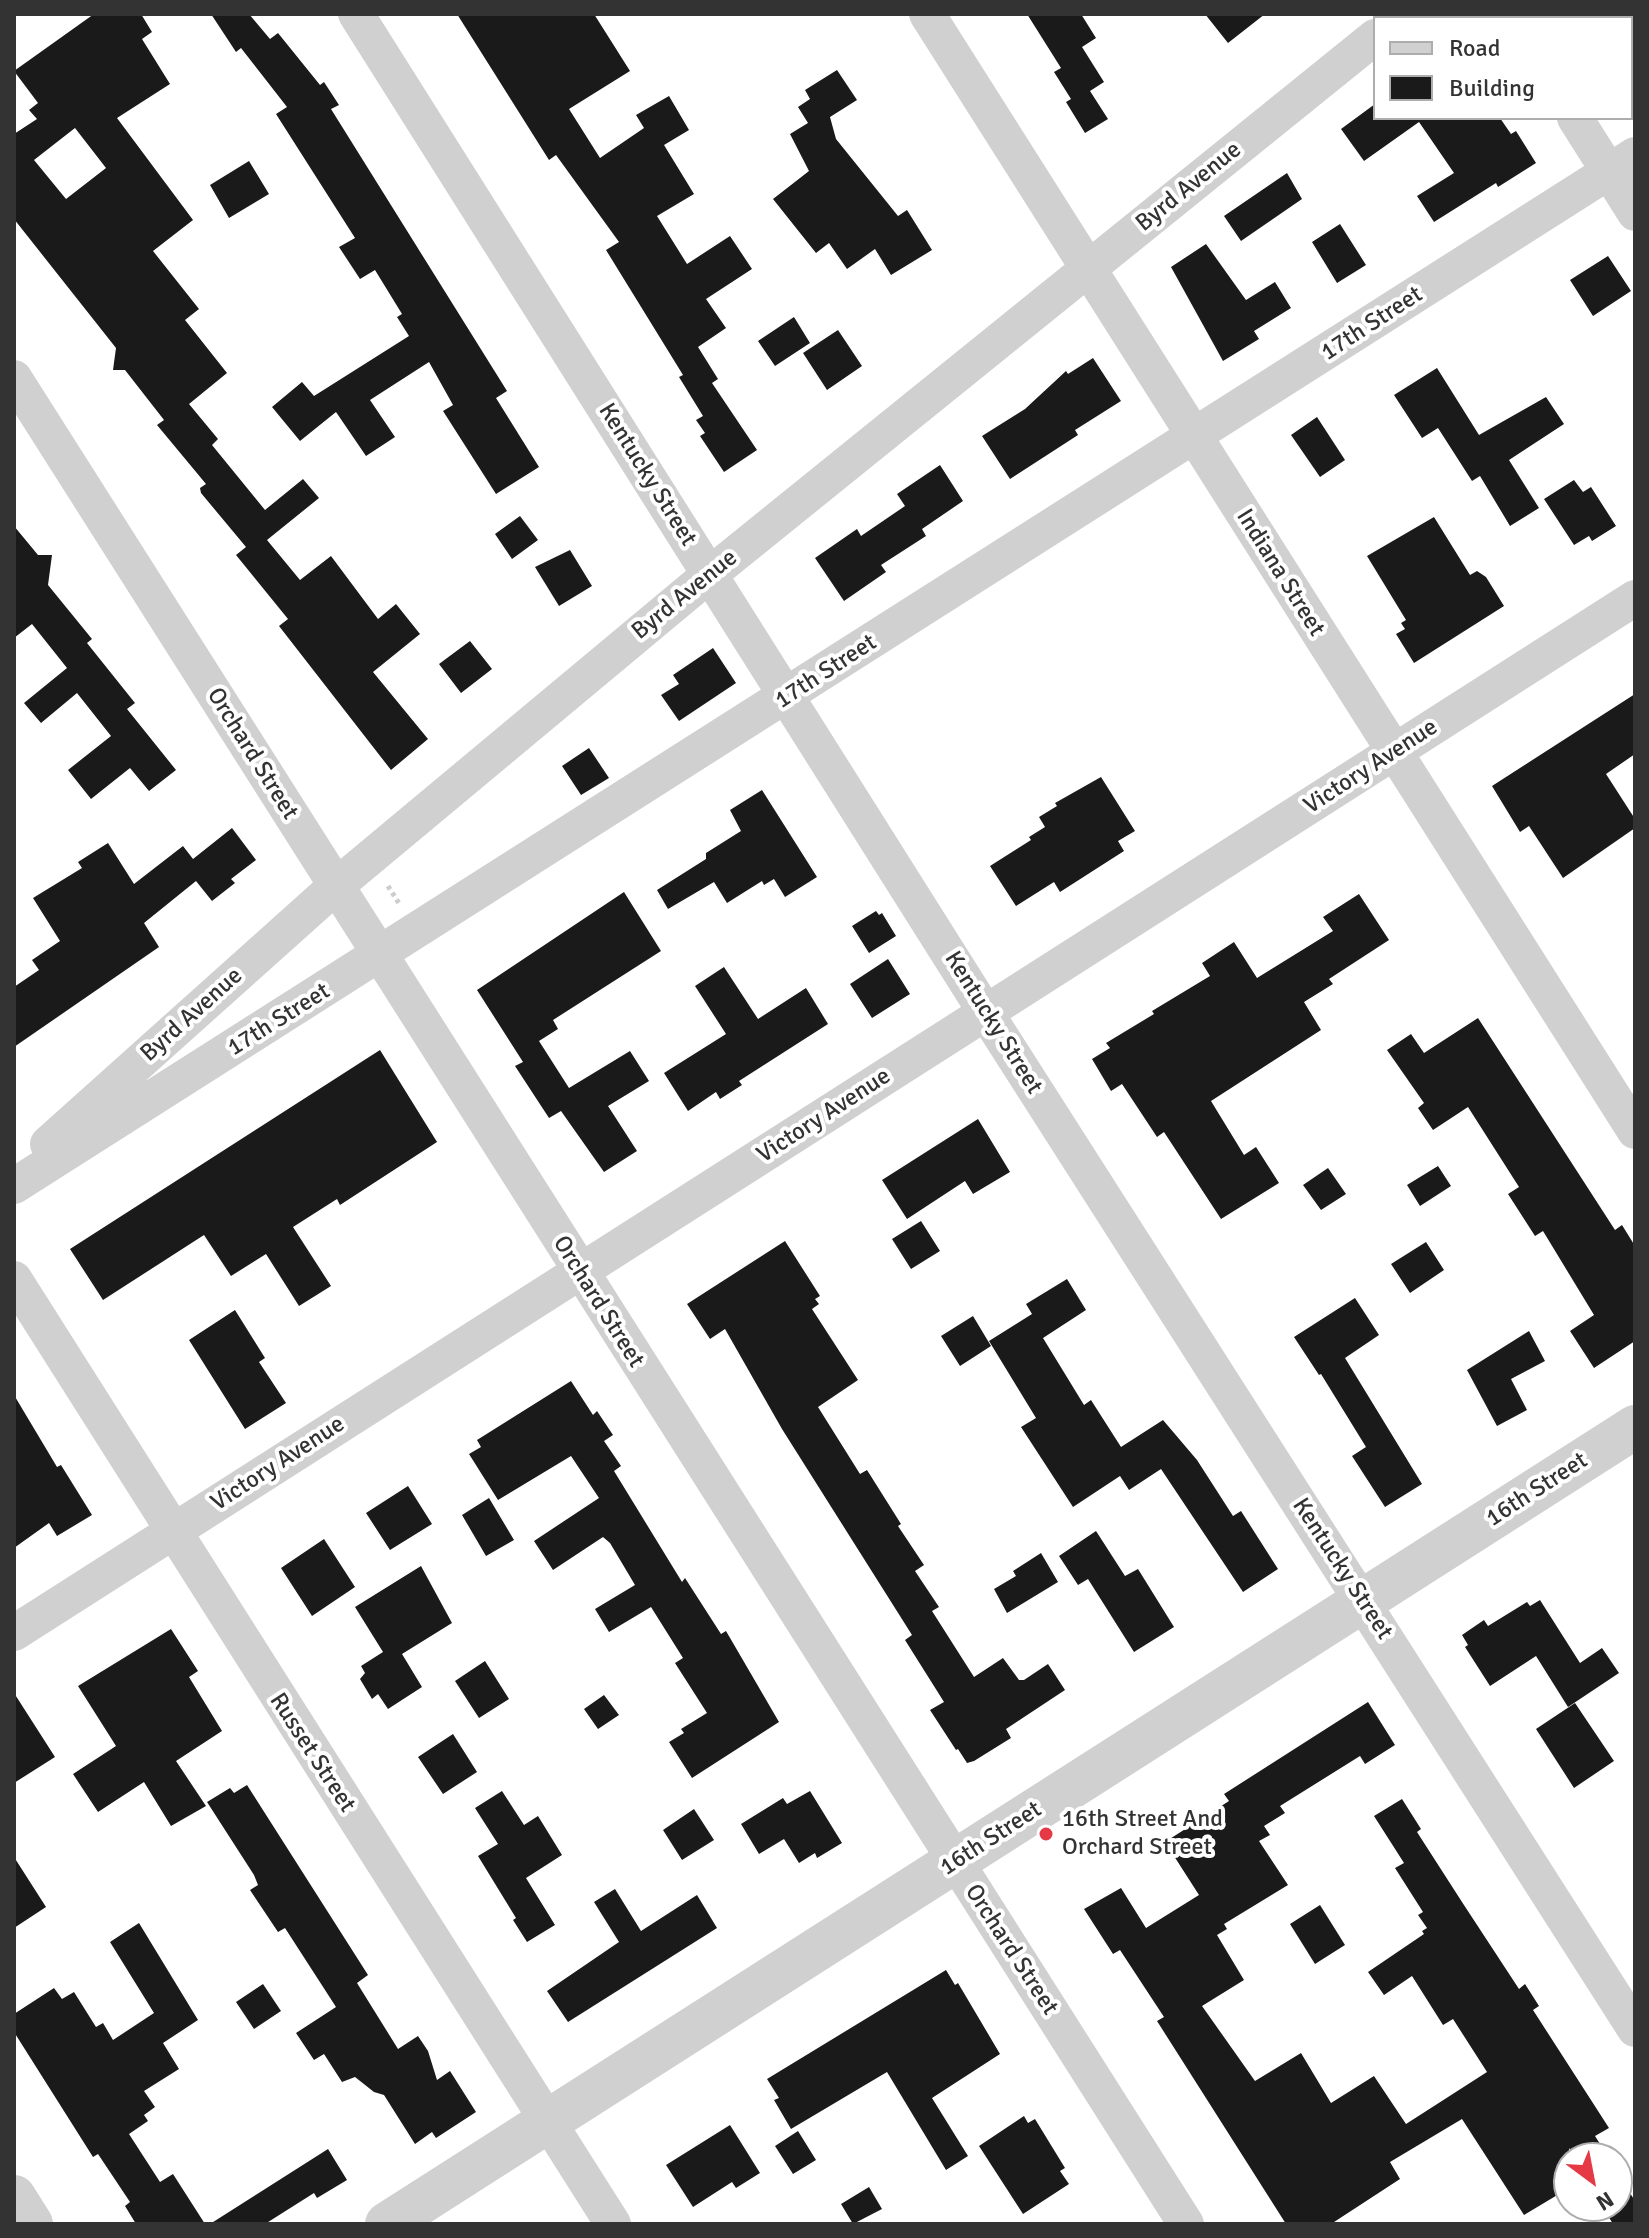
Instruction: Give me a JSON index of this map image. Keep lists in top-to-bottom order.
{
  "streets": {
    "street": [
      "Byrd Avenue",
      "17th Street",
      "Kentucky Street",
      "Indiana Street",
      "Orchard Street",
      "Victory Avenue",
      "16th Street",
      "Russet Street"
    ]
  },
  "crossings": [
    ["Byrd Avenue", "Kentucky Street"],
    ["Byrd Avenue", "Indiana Street"],
    ["Byrd Avenue", "Orchard Street"],
    ["17th Street", "Kentucky Street"],
    ["17th Street", "Indiana Street"],
    ["17th Street", "Orchard Street"],
    ["Kentucky Street", "Victory Avenue"],
    ["Kentucky Street", "16th Street"],
    ["Indiana Street", "Victory Avenue"],
    ["Orchard Street", "Victory Avenue"],
    ["Orchard Street", "16th Street"],
    ["Victory Avenue", "Russet Street"],
    ["16th Street", "Russet Street"]
  ],
  "places": ["16th Street And Orchard Street"],
  "legend": ["Road", "Building"],
  "north": "bottom right"
}
